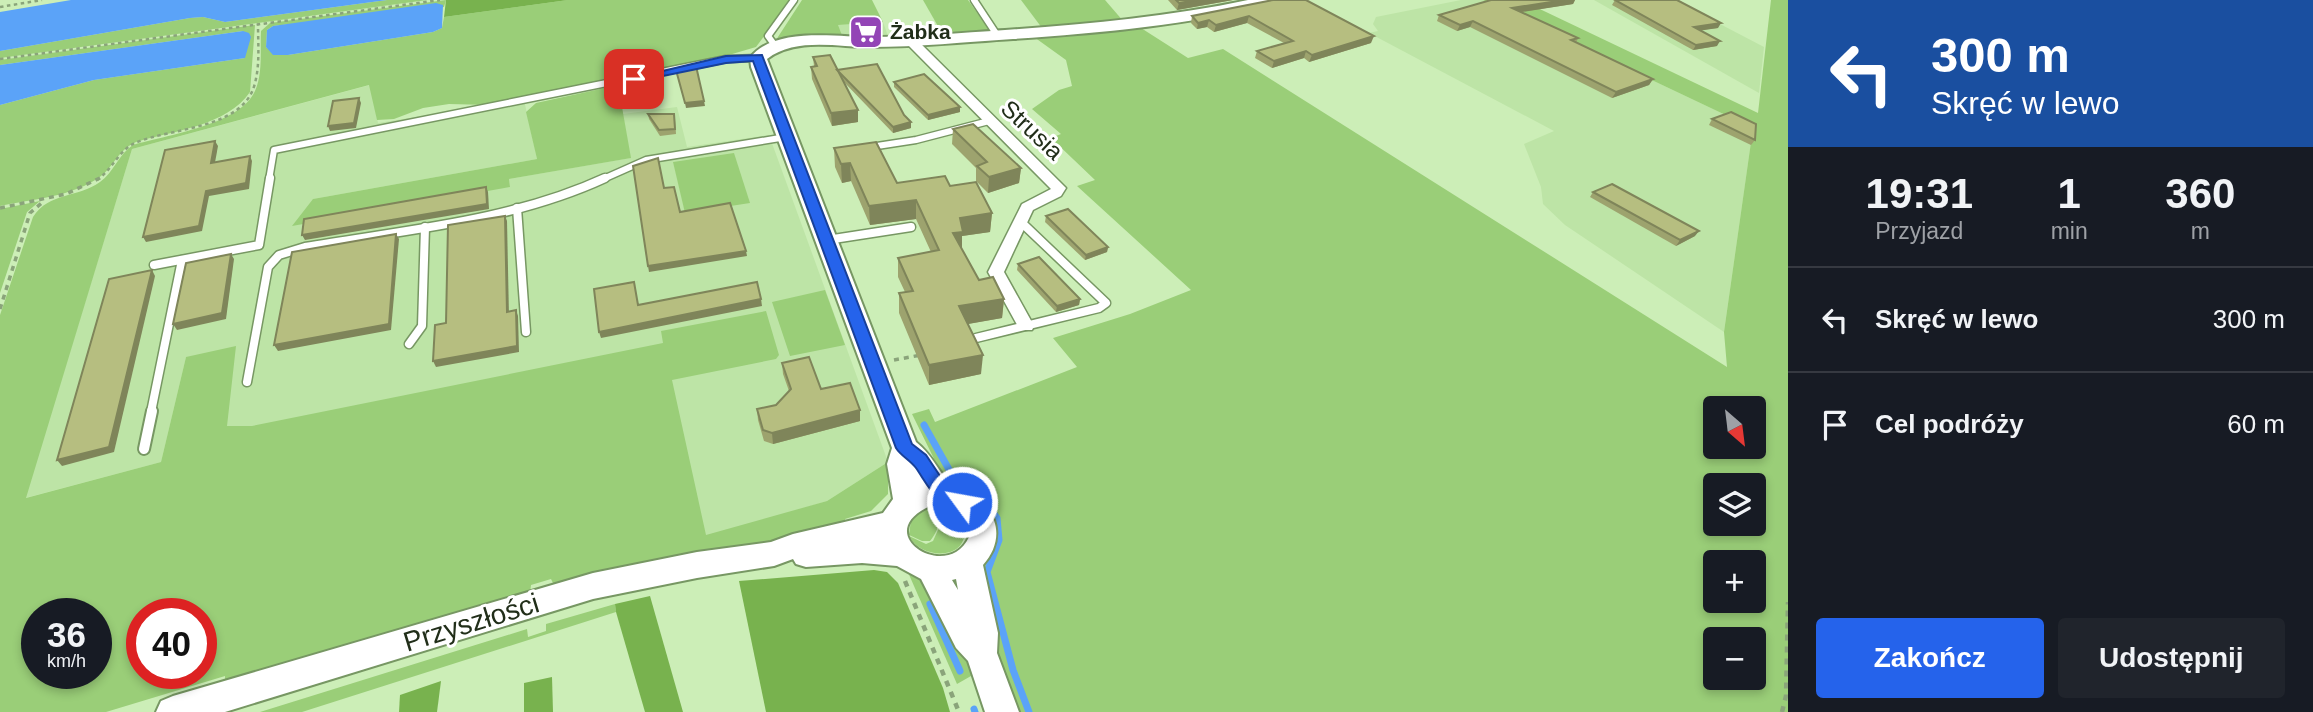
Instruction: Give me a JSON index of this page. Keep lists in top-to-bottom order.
{
  "streets": {
    "street": ["Strusia", "Przyszłości"]
  },
  "places": {
    "supermarket": ["Żabka"]
  },
  "north": "bottom right",
  "page": {
    "turn": ["300 m", "Skręć w lewo"],
    "eta": [
      "19:31",
      "Przyjazd",
      "1",
      "min",
      "360",
      "m"
    ],
    "list": [
      {
        "name": "Skręć w lewo",
        "value": "300 m"
      },
      {
        "name": "Cel podróży",
        "value": "60 m"
      }
    ],
    "map_buttons": ["+", "−"],
    "speed": "36 km/h",
    "limit": "40",
    "buttons": ["Zakończ", "Udostępnij"]
  }
}
